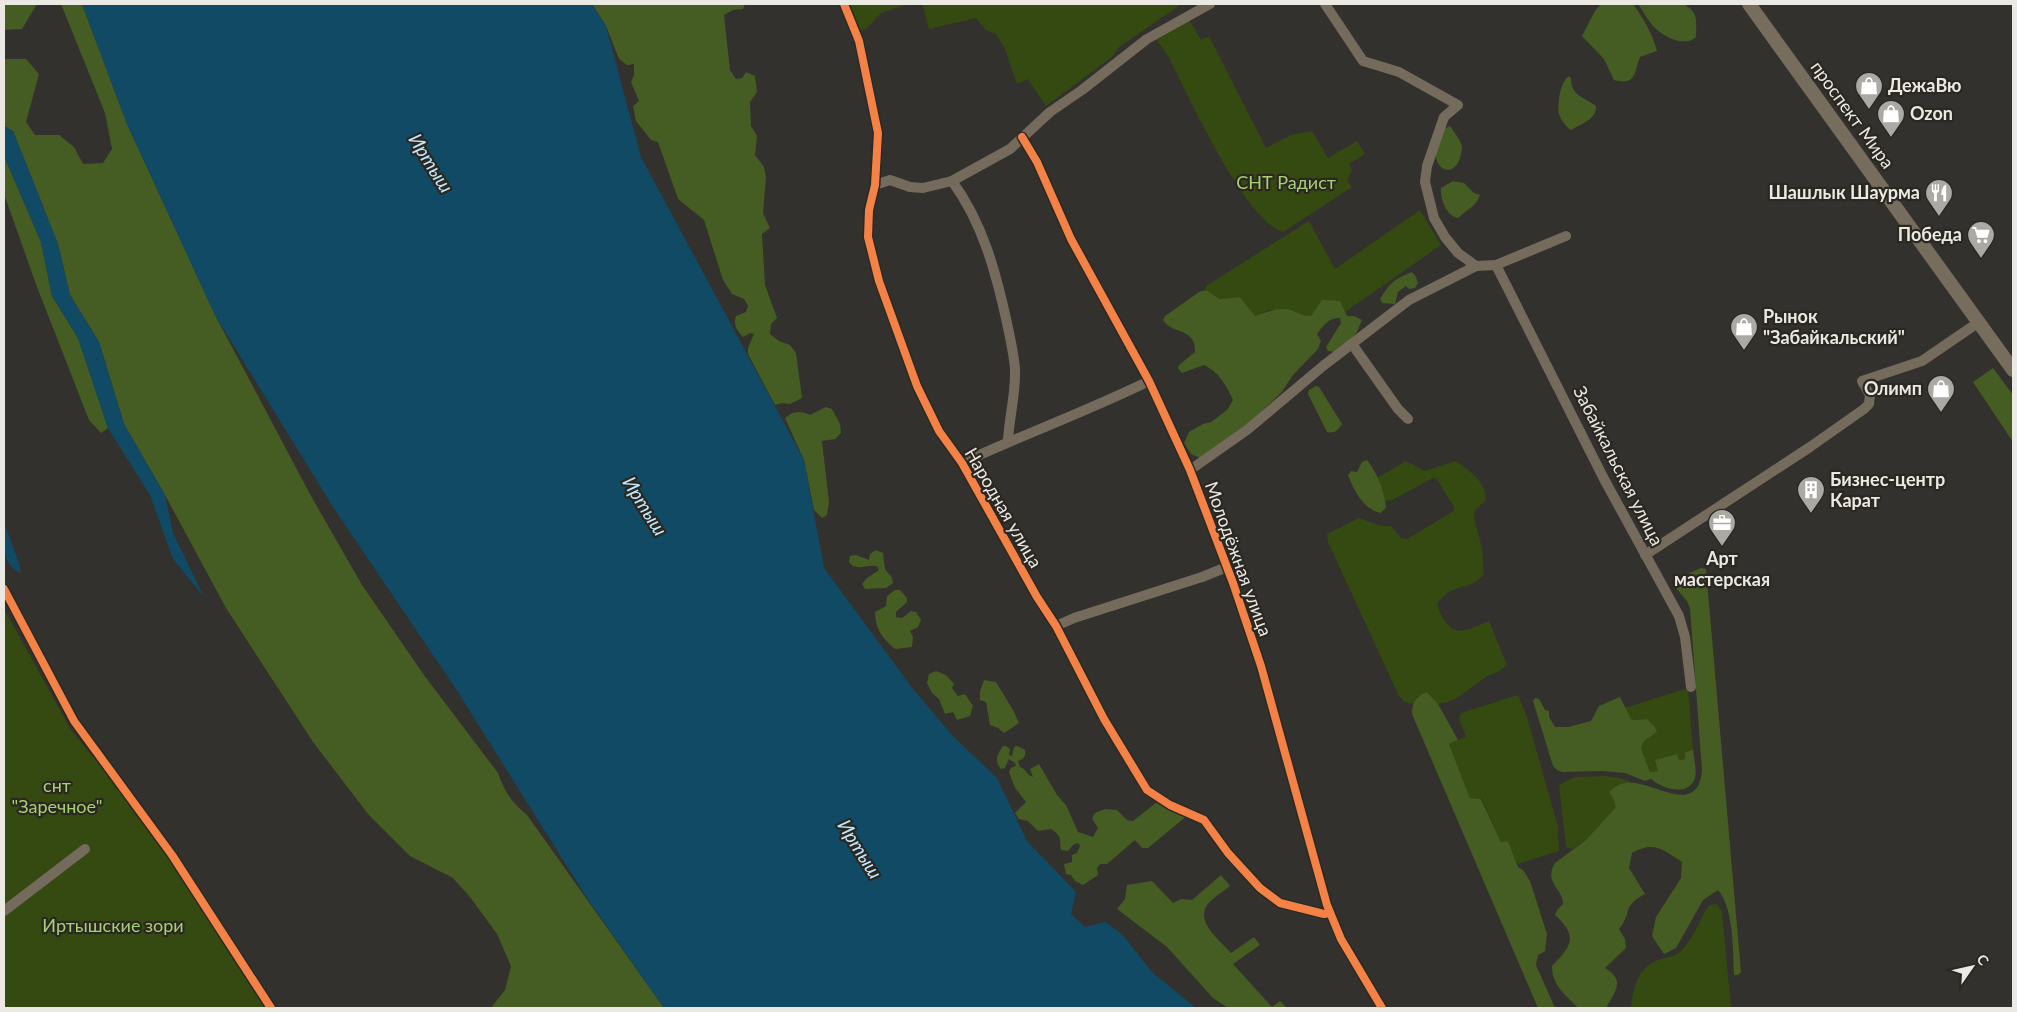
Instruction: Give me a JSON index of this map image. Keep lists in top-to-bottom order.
{
  "streets": {
    "main road": ["проспект Мира"],
    "street": ["Забайкальская улица", "Народная улица", "Молодёжная улица"]
  },
  "crossings": [
    ["Народная улица", "Молодёжная улица"]
  ],
  "water": ["Иртыш"],
  "parks": ["СНТ Радист", "снт \"Заречное\"", "Иртышские зори"],
  "places": {
    "shop": [
      "ДежаВю",
      "Ozon",
      "Рынок \"Забайкальский\"",
      "Олимп"
    ],
    "restaurant": ["Шашлык Шаурма"],
    "supermarket": ["Победа"],
    "building": ["Бизнес-центр Карат"],
    "office": ["Арт мастерская"]
  },
  "north": "top right"
}
